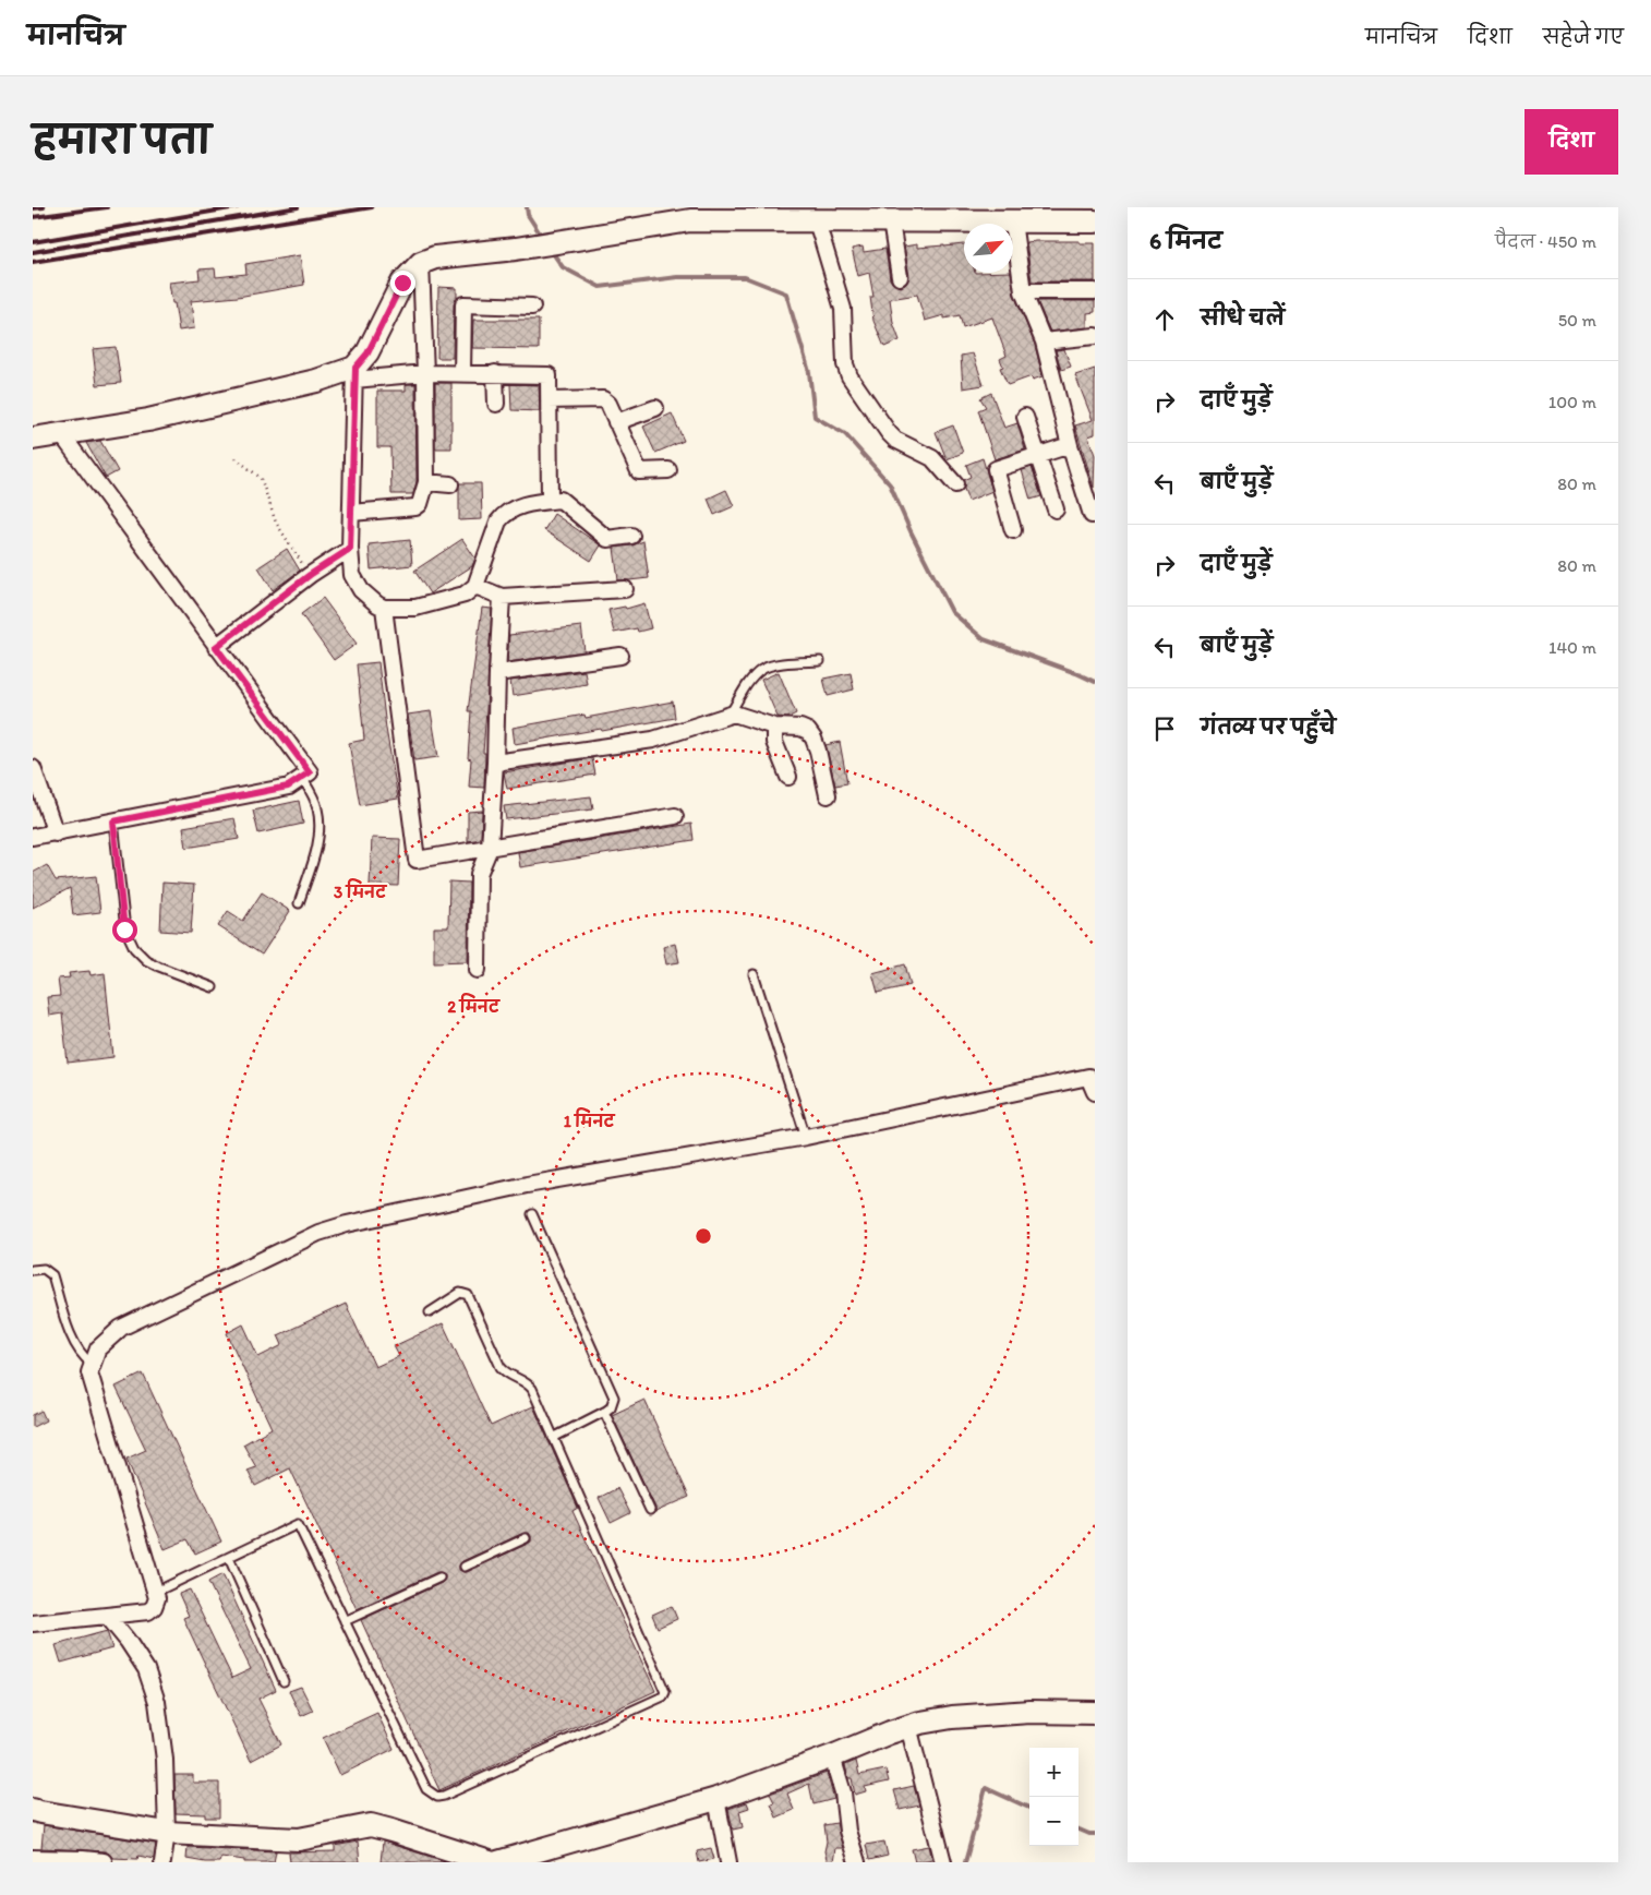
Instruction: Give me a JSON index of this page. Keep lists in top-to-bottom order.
{
  "north": "top right",
  "page": {
    "header": "मानचित्र",
    "nav": ["मानचित्र", "दिशा", "सहेजे गए"],
    "title": "हमारा पता",
    "buttons": "दिशा",
    "heading": ["6 मिनट", "पैदल · 450 m"],
    "list": [
      ["सीधे चलें", "50 m"],
      ["दाएँ मुड़ें", "100 m"],
      ["बाएँ मुड़ें", "80 m"],
      ["दाएँ मुड़ें", "80 m"],
      ["बाएँ मुड़ें", "140 m"],
      "गंतव्य पर पहुँचे"
    ],
    "map_buttons": ["+", "−"]
  },
  "rings": ["3 मिनट", "2 मिनट", "1 मिनट"]
}
